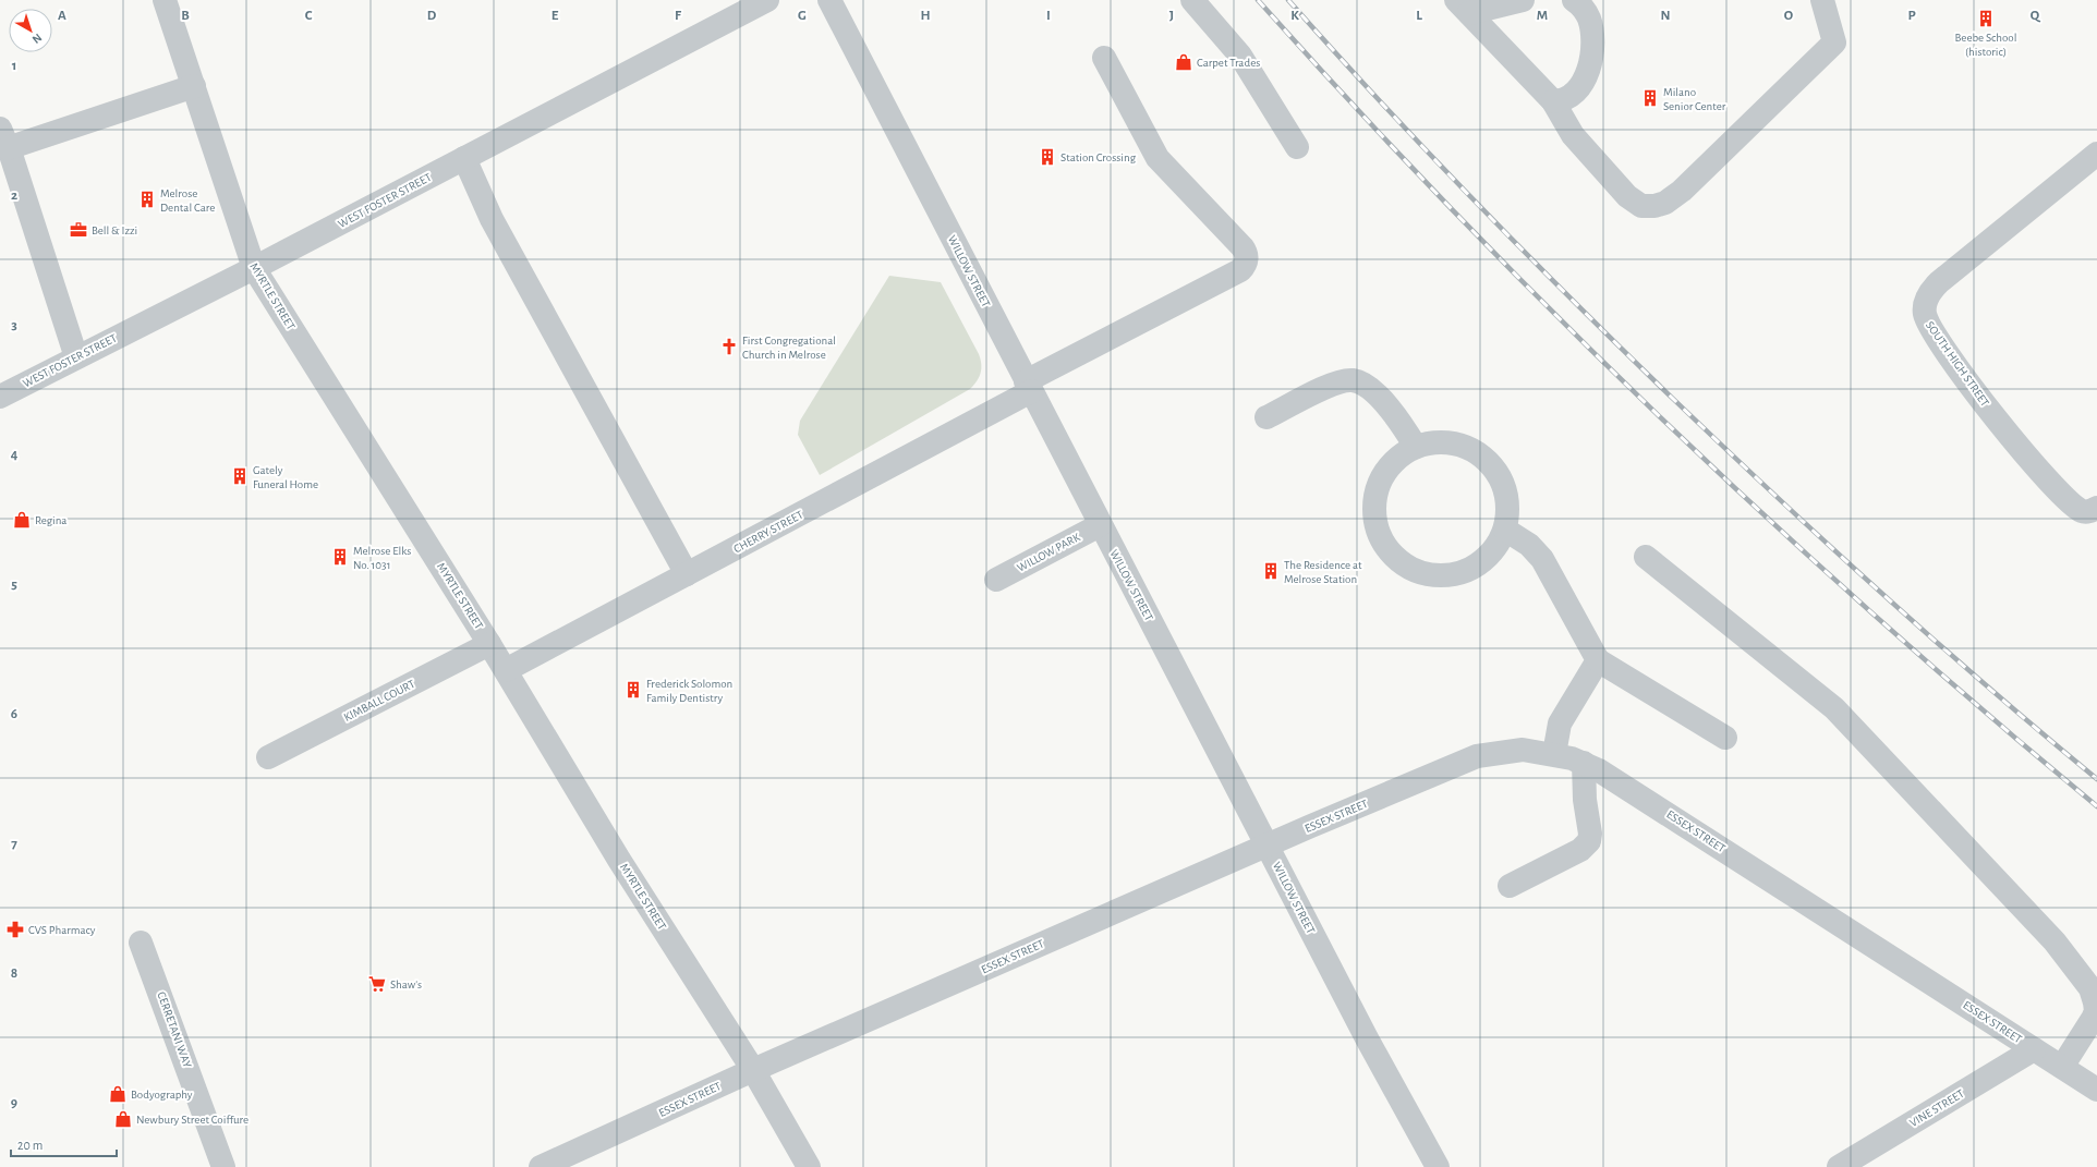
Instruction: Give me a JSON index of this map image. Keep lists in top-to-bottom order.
{
  "streets": {
    "street": [
      "WEST FOSTER STREET",
      "WILLOW STREET",
      "MYRTLE STREET",
      "SOUTH HIGH STREET",
      "CHERRY STREET",
      "WILLOW PARK",
      "KIMBALL COURT",
      "ESSEX STREET",
      "CERRETANI WAY",
      "VINE STREET"
    ]
  },
  "crossings": [
    ["WEST FOSTER STREET", "MYRTLE STREET"],
    ["WILLOW STREET", "CHERRY STREET"],
    ["WILLOW STREET", "WILLOW PARK"],
    ["WILLOW STREET", "ESSEX STREET"],
    ["MYRTLE STREET", "CHERRY STREET"],
    ["MYRTLE STREET", "KIMBALL COURT"],
    ["MYRTLE STREET", "ESSEX STREET"],
    ["ESSEX STREET", "VINE STREET"]
  ],
  "places": {
    "building": [
      "Beebe School (historic)",
      "Milano Senior Center",
      "Station Crossing",
      "Melrose Dental Care",
      "Gately Funeral Home",
      "Melrose Elks No. 1031",
      "The Residence at Melrose Station",
      "Frederick Solomon Family Dentistry"
    ],
    "shop": [
      "Carpet Trades",
      "Regina",
      "Bodyography",
      "Newbury Street Coiffure"
    ],
    "office": ["Bell & Izzi"],
    "church": ["First Congregational Church in Melrose"],
    "pharmacy": ["CVS Pharmacy"],
    "supermarket": ["Shaw's"]
  },
  "scale_bar": "20 m",
  "north": "bottom right",
  "grid": {
    "columns": [
      "A",
      "B",
      "C",
      "D",
      "E",
      "F",
      "G",
      "H",
      "I",
      "J",
      "K",
      "L",
      "M",
      "N",
      "O",
      "P",
      "Q"
    ],
    "rows": [
      "1",
      "2",
      "3",
      "4",
      "5",
      "6",
      "7",
      "8",
      "9"
    ]
  }
}
